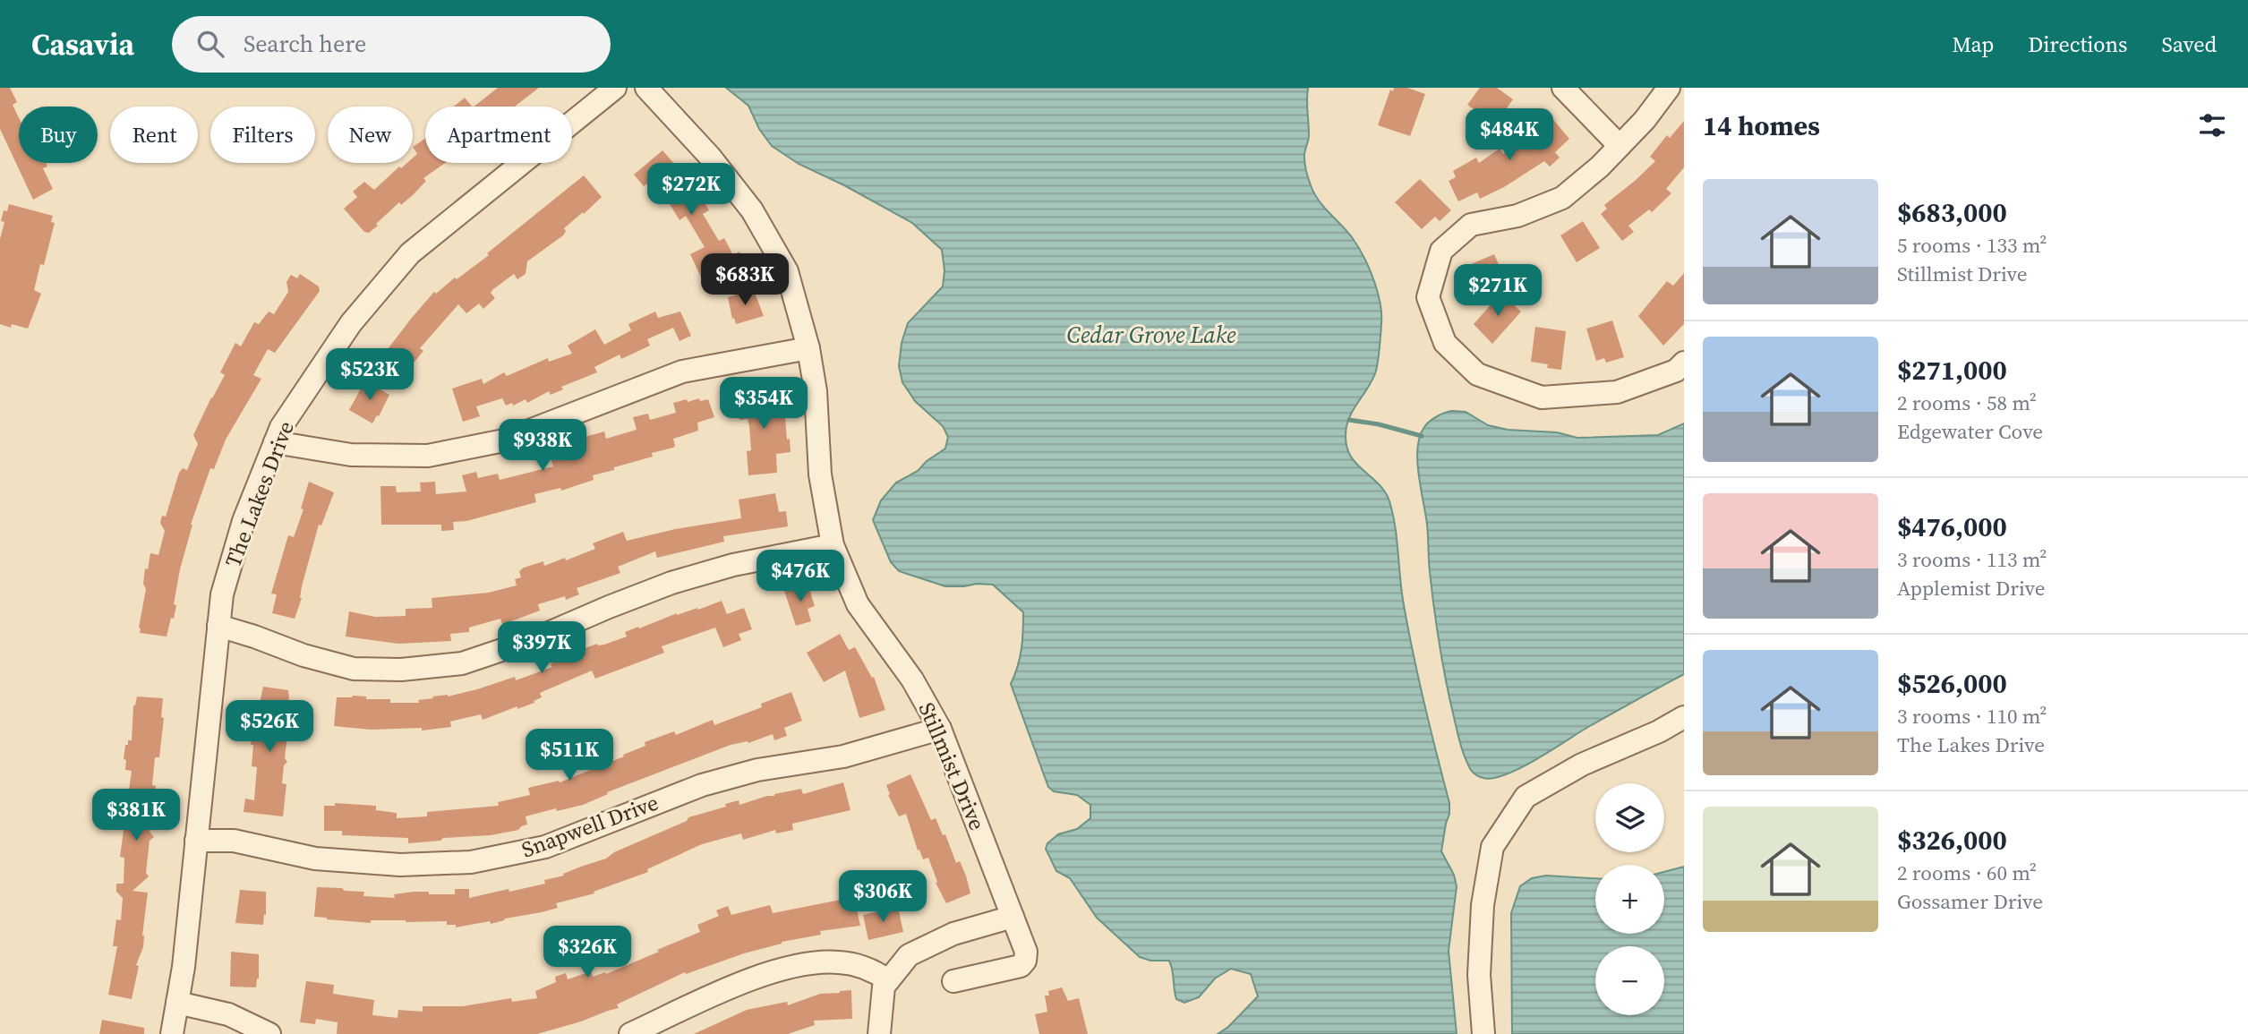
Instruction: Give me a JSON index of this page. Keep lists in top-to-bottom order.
{
  "streets": {
    "street": ["The Lakes Drive", "Stillmist Drive", "Snapwell Drive"]
  },
  "crossings": [
    ["The Lakes Drive", "Snapwell Drive"],
    ["Stillmist Drive", "Snapwell Drive"]
  ],
  "water": ["Cedar Grove Lake"],
  "page": {
    "header": "Casavia",
    "search": "Search here",
    "nav": ["Map", "Directions", "Saved"],
    "heading": "14 homes",
    "chip": [
      "Buy",
      "Rent",
      "Filters",
      "New",
      "Apartment"
    ],
    "price": [
      "$484K",
      "$272K",
      "$683K",
      "$271K",
      "$523K",
      "$354K",
      "$938K",
      "$476K",
      "$397K",
      "$526K",
      "$511K",
      "$381K",
      "$306K",
      "$326K"
    ],
    "list": [
      {
        "name": "$683,000",
        "note": "5 rooms · 133 m² · Stillmist Drive"
      },
      {
        "name": "$271,000",
        "note": "2 rooms · 58 m² · Edgewater Cove"
      },
      {
        "name": "$476,000",
        "note": "3 rooms · 113 m² · Applemist Drive"
      },
      {
        "name": "$526,000",
        "note": "3 rooms · 110 m² · The Lakes Drive"
      },
      {
        "name": "$326,000",
        "note": "2 rooms · 60 m² · Gossamer Drive"
      }
    ],
    "map_buttons": ["+", "−"]
  }
}
